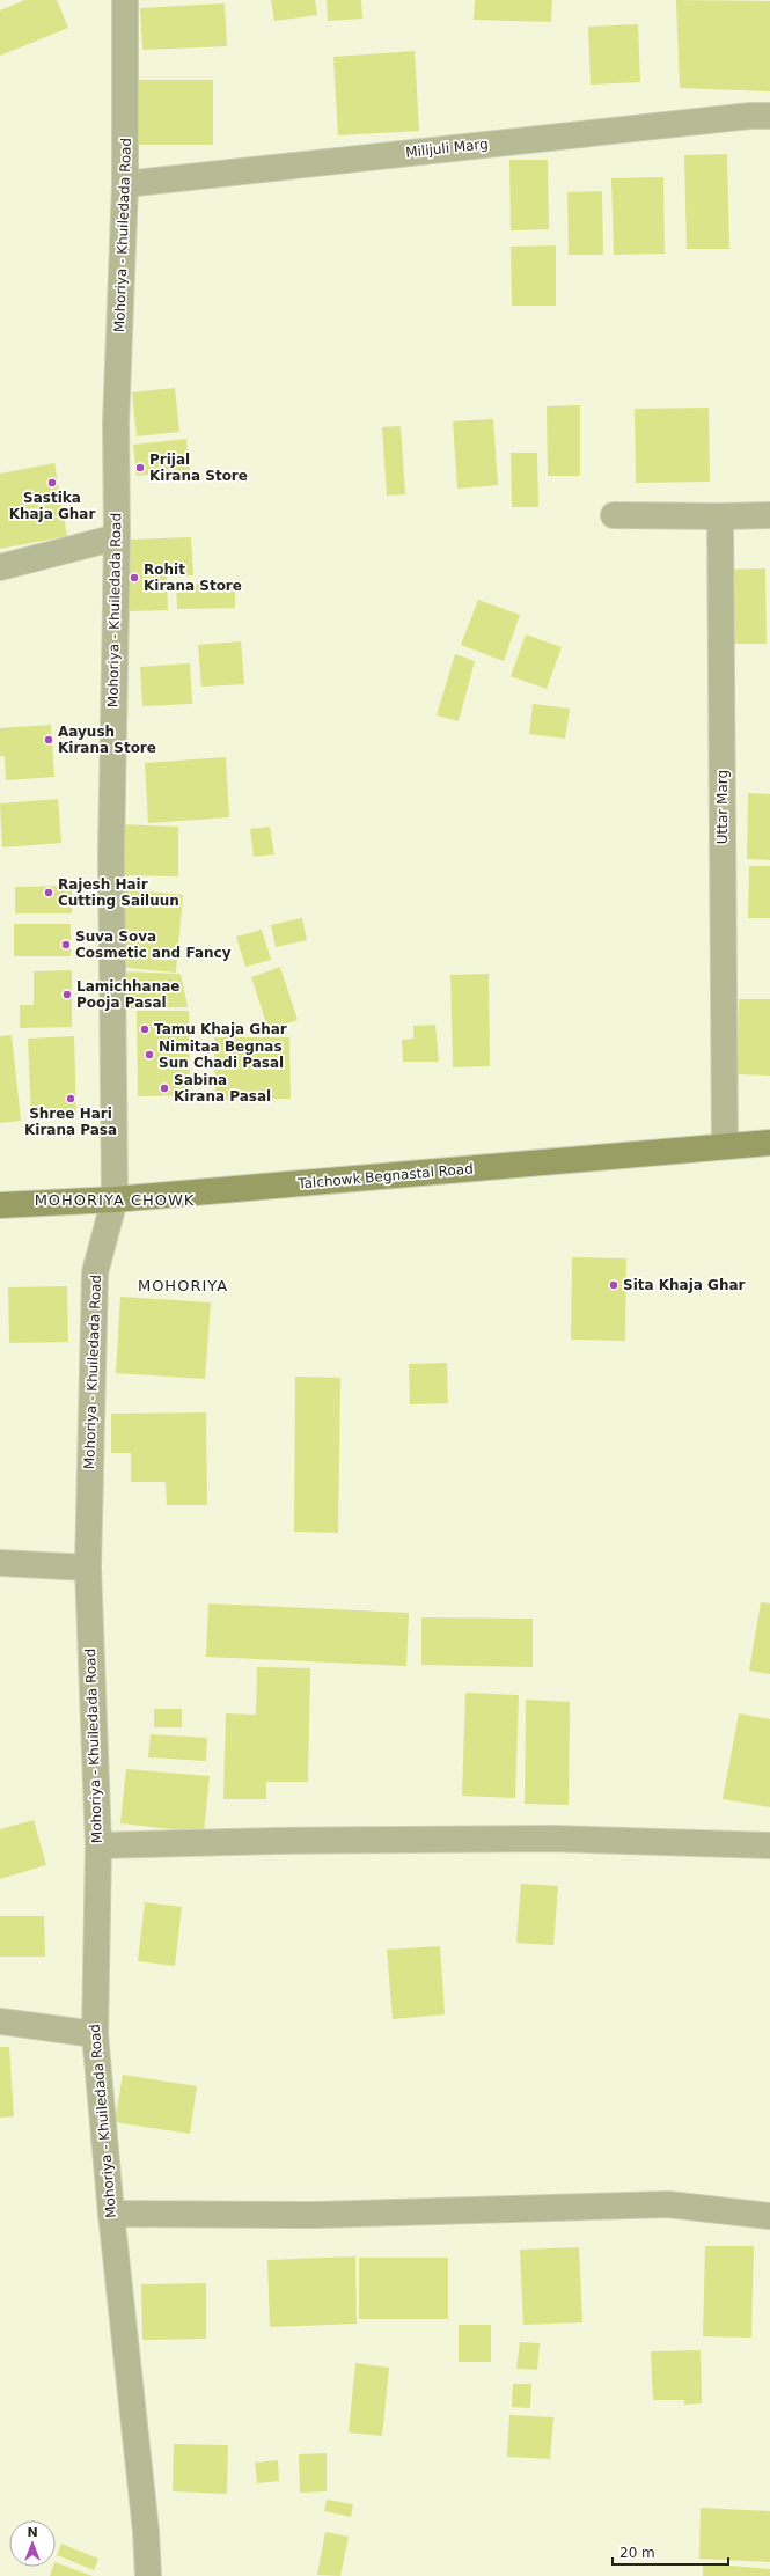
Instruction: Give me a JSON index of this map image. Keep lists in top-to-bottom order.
{
  "streets": {
    "main road": ["Talchowk Begnastal Road"],
    "street": ["Milijuli Marg", "Mohoriya - Khuiledada Road", "Uttar Marg"]
  },
  "crossings": [
    ["Milijuli Marg", "Mohoriya - Khuiledada Road"],
    ["Mohoriya - Khuiledada Road", "Talchowk Begnastal Road"],
    ["Uttar Marg", "Talchowk Begnastal Road"]
  ],
  "districts": ["MOHORIYA CHOWK", "MOHORIYA"],
  "places": [
    "Prijal Kirana Store",
    "Sastika Khaja Ghar",
    "Rohit Kirana Store",
    "Aayush Kirana Store",
    "Rajesh Hair Cutting Sailuun",
    "Suva Sova Cosmetic and Fancy",
    "Lamichhanae Pooja Pasal",
    "Tamu Khaja Ghar",
    "Nimitaa Begnas Sun Chadi Pasal",
    "Sabina Kirana Pasal",
    "Shree Hari Kirana Pasa",
    "Sita Khaja Ghar"
  ],
  "scale_bar": "20 m",
  "north": "top"
}
